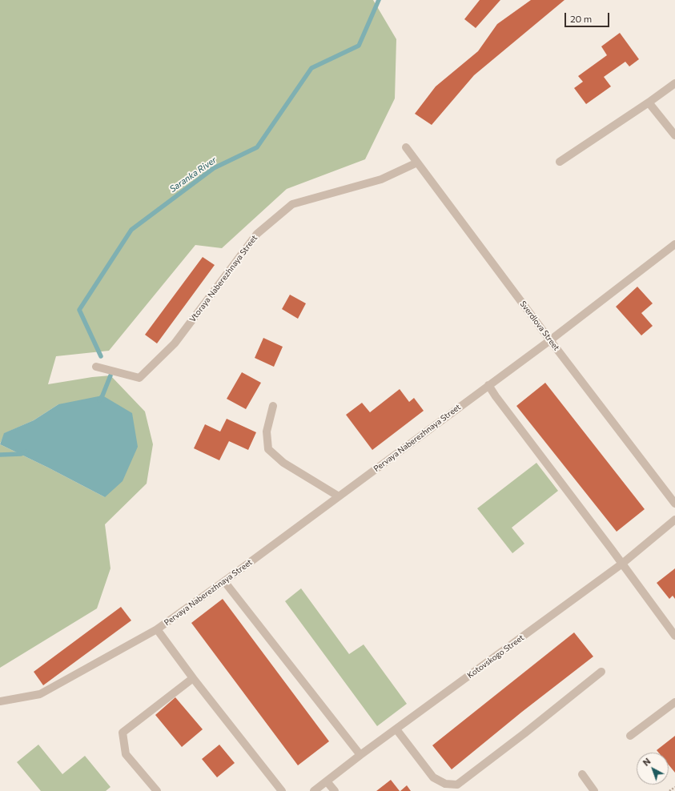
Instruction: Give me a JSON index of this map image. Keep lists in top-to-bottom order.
{
  "streets": {
    "street": [
      "Vtoraya Naberezhnaya Street",
      "Sverdlova Street",
      "Pervaya Naberezhnaya Street",
      "Kotovskogo Street"
    ]
  },
  "crossings": [
    ["Vtoraya Naberezhnaya Street", "Sverdlova Street"],
    ["Sverdlova Street", "Pervaya Naberezhnaya Street"]
  ],
  "water": ["Saranka River"],
  "scale_bar": "20 m",
  "north": "top left"
}
